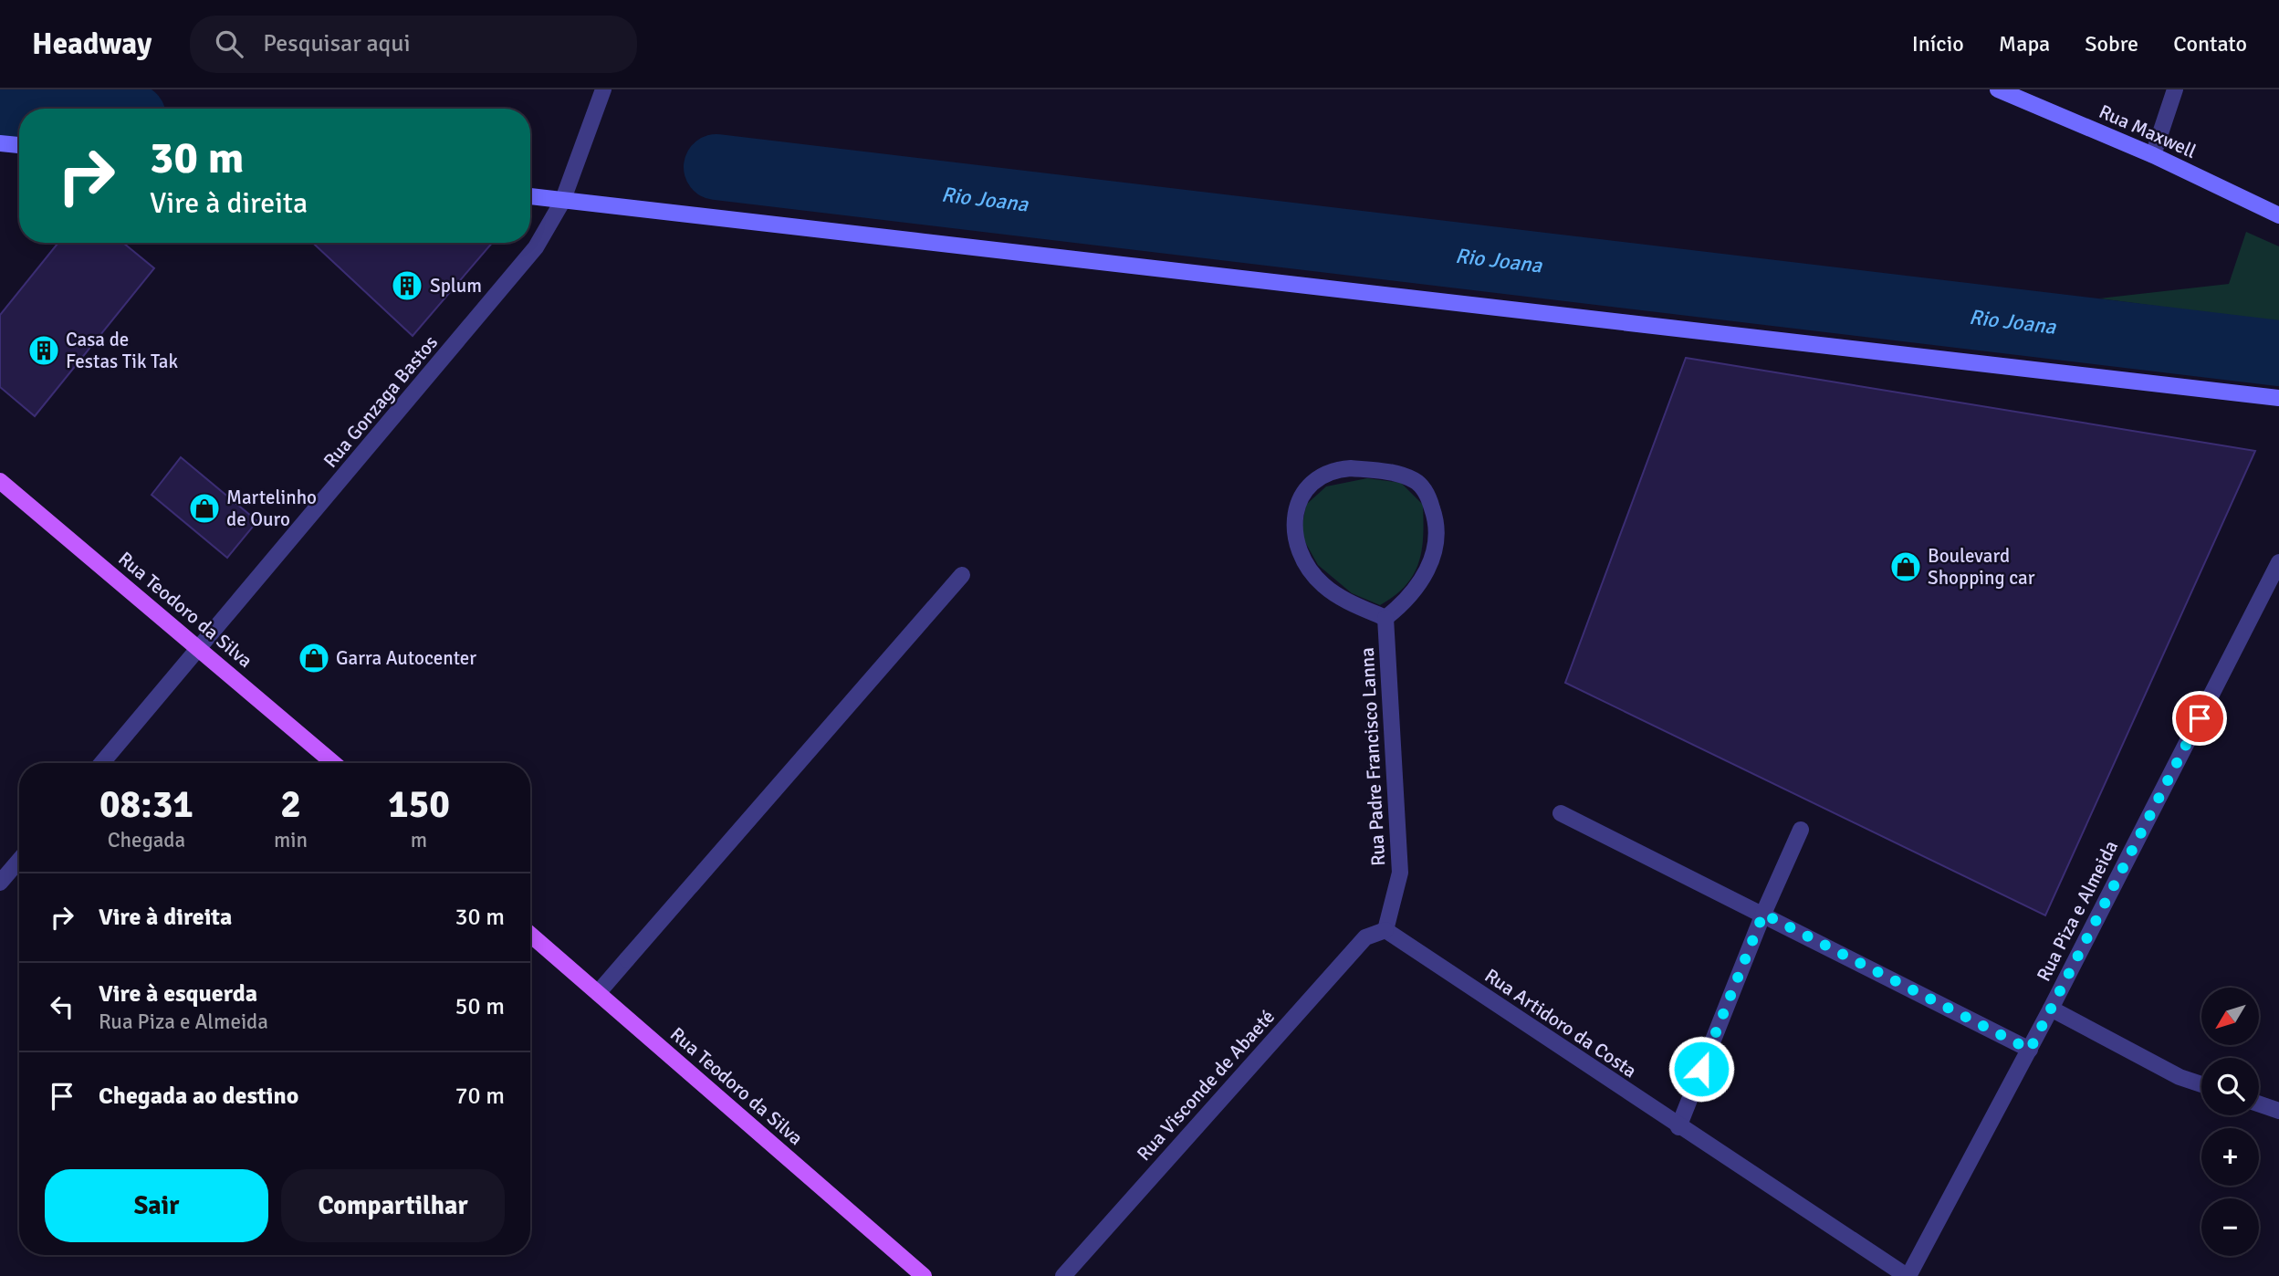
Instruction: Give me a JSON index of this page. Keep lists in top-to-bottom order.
{
  "streets": {
    "main road": ["Rua Maxwell", "Rua Teodoro da Silva"],
    "street": [
      "Rua Gonzaga Bastos",
      "Rua Padre Francisco Lanna",
      "Rua Piza e Almeida",
      "Rua Artidoro da Costa",
      "Rua Visconde de Abaeté"
    ]
  },
  "crossings": [
    ["Rua Gonzaga Bastos", "Rua Teodoro da Silva"],
    ["Rua Padre Francisco Lanna", "Rua Artidoro da Costa"],
    ["Rua Padre Francisco Lanna", "Rua Visconde de Abaeté"],
    ["Rua Piza e Almeida", "Rua Artidoro da Costa"],
    ["Rua Artidoro da Costa", "Rua Visconde de Abaeté"]
  ],
  "water": ["Rio Joana"],
  "places": {
    "building": ["Splum", "Casa de Festas Tik Tak"],
    "shop": ["Martelinho de Ouro", "Boulevard Shopping car", "Garra Autocenter"]
  },
  "north": "bottom left",
  "page": {
    "header": "Headway",
    "search": "Pesquisar aqui",
    "nav": [
      "Início",
      "Mapa",
      "Sobre",
      "Contato"
    ],
    "turn": ["30 m", "Vire à direita"],
    "eta": [
      "08:31",
      "Chegada",
      "2",
      "min",
      "150",
      "m"
    ],
    "list": [
      {
        "name": "Vire à direita",
        "value": "30 m"
      },
      {
        "name": "Vire à esquerda",
        "note": "Rua Piza e Almeida",
        "value": "50 m"
      },
      {
        "name": "Chegada ao destino",
        "value": "70 m"
      }
    ],
    "map_buttons": ["+", "−"],
    "buttons": ["Sair", "Compartilhar"]
  }
}
